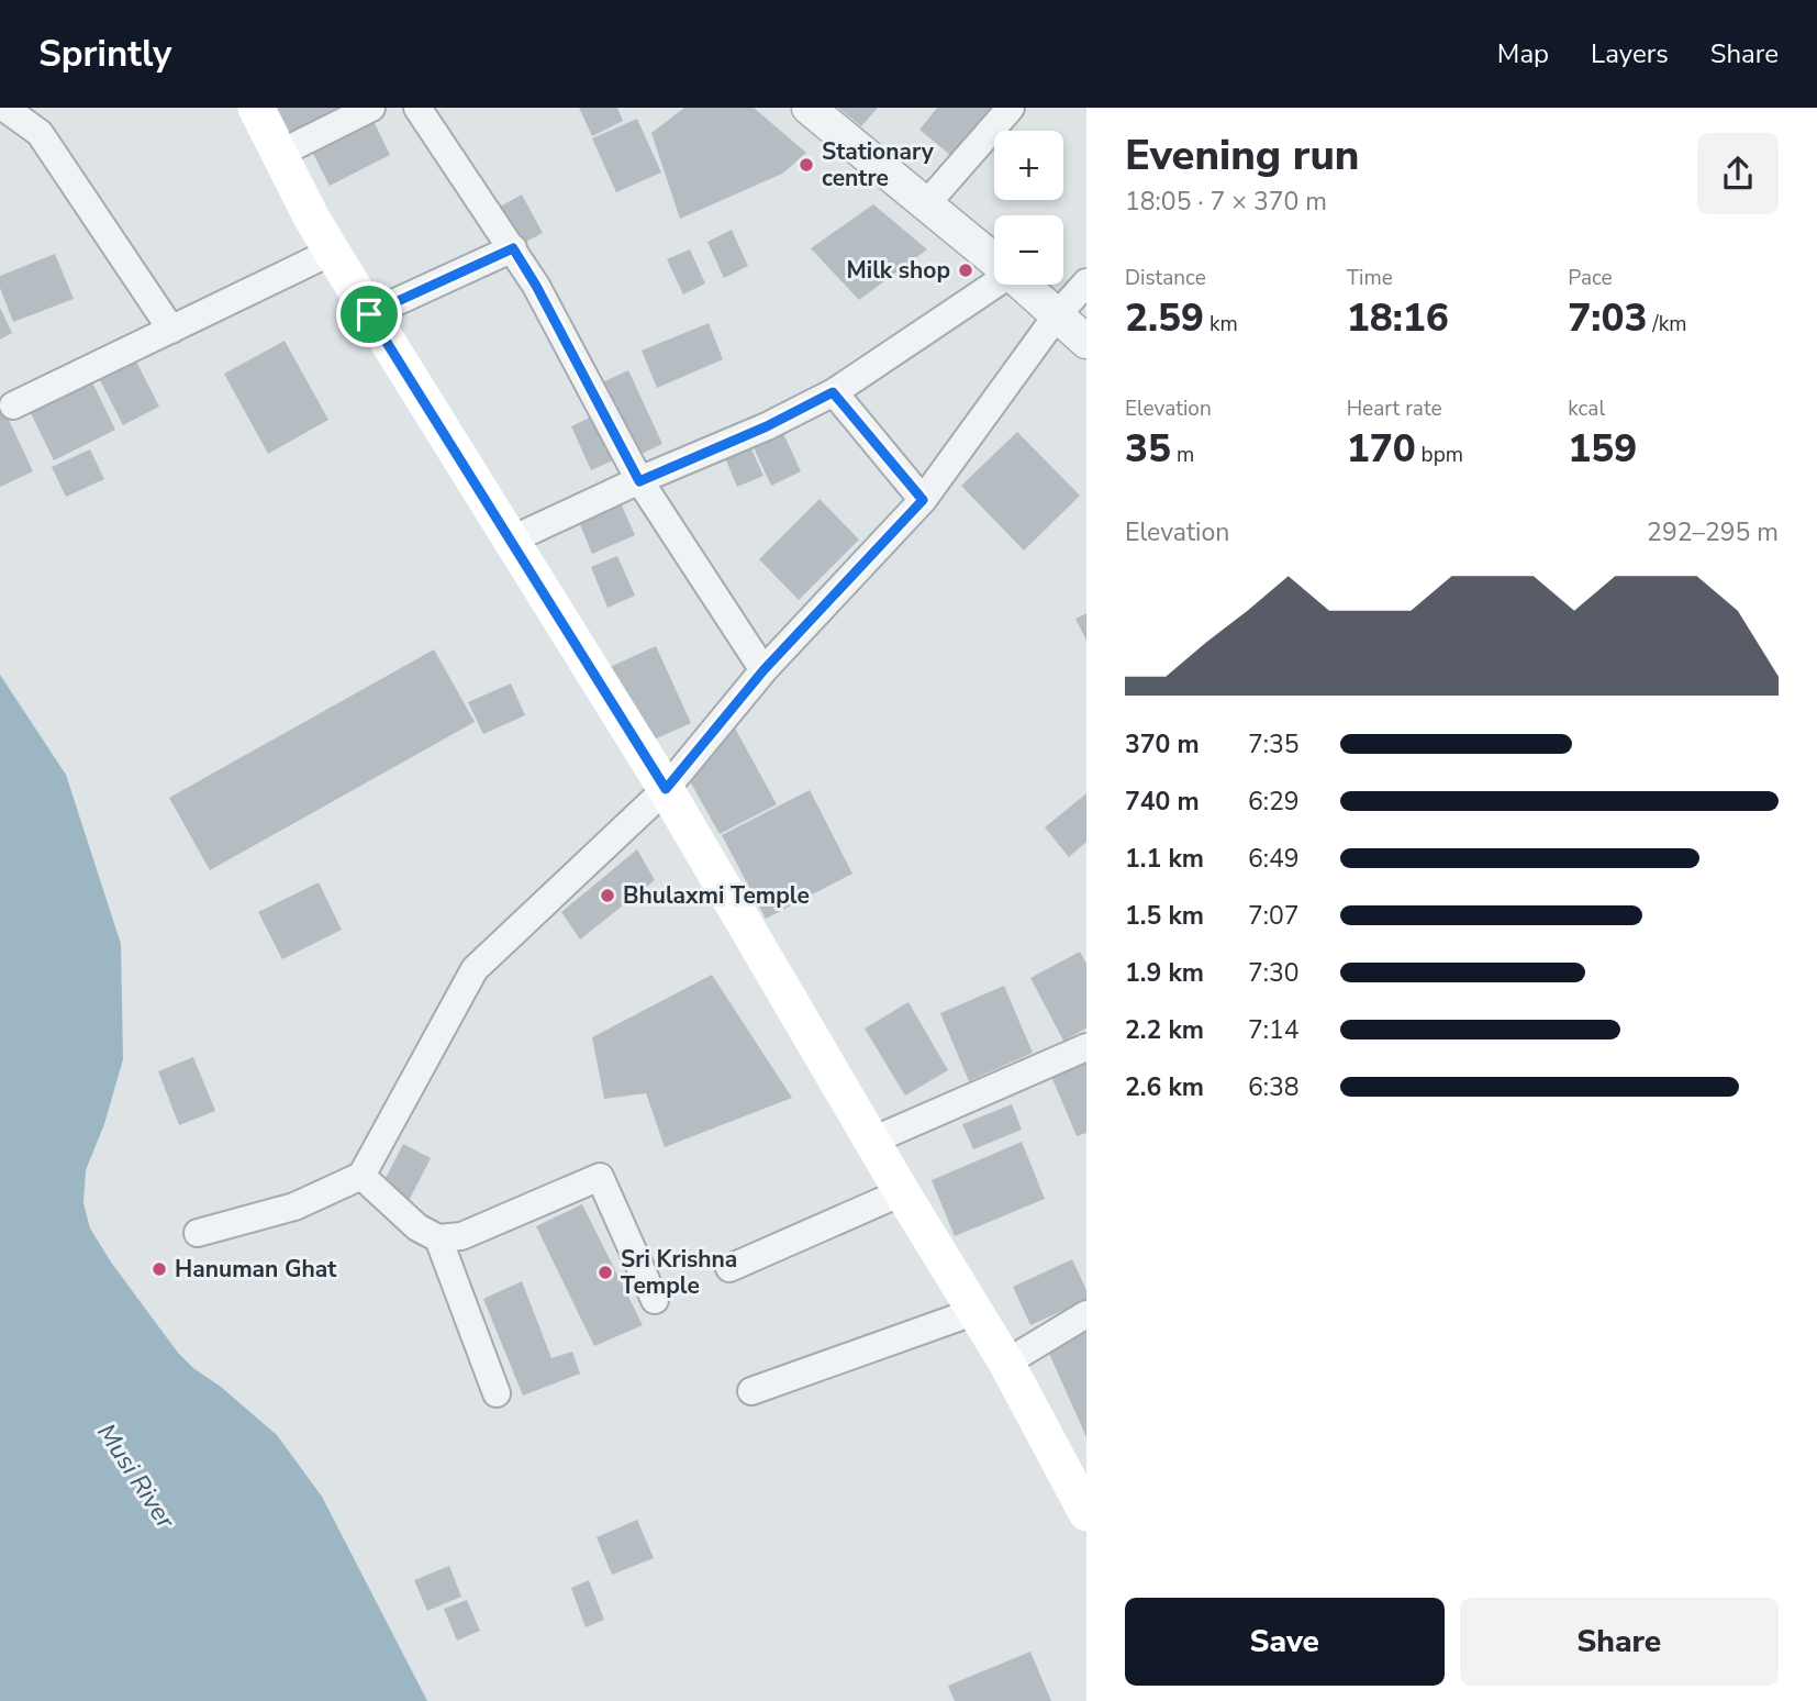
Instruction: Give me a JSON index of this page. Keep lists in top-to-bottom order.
{
  "water": ["Musi River"],
  "places": [
    "Stationary centre",
    "Milk shop",
    "Bhulaxmi Temple",
    "Hanuman Ghat",
    "Sri Krishna Temple"
  ],
  "page": {
    "header": "Sprintly",
    "nav": ["Map", "Layers", "Share"],
    "heading": ["Evening run", "18:05 · 7 × 370 m"],
    "map_buttons": ["+", "−"],
    "stats": [
      ["Distance", "2.59 km"],
      ["Time", "18:16"],
      ["Pace", "7:03 /km"],
      ["Elevation", "35 m"],
      ["Heart rate", "170 bpm"],
      ["kcal", "159"]
    ],
    "chart": ["Elevation", "292–295 m"],
    "list": [
      {
        "name": "370 m",
        "note": "7:35"
      },
      {
        "name": "740 m",
        "note": "6:29"
      },
      {
        "name": "1.1 km",
        "note": "6:49"
      },
      {
        "name": "1.5 km",
        "note": "7:07"
      },
      {
        "name": "1.9 km",
        "note": "7:30"
      },
      {
        "name": "2.2 km",
        "note": "7:14"
      },
      {
        "name": "2.6 km",
        "note": "6:38"
      }
    ],
    "buttons": ["Save", "Share"]
  }
}
